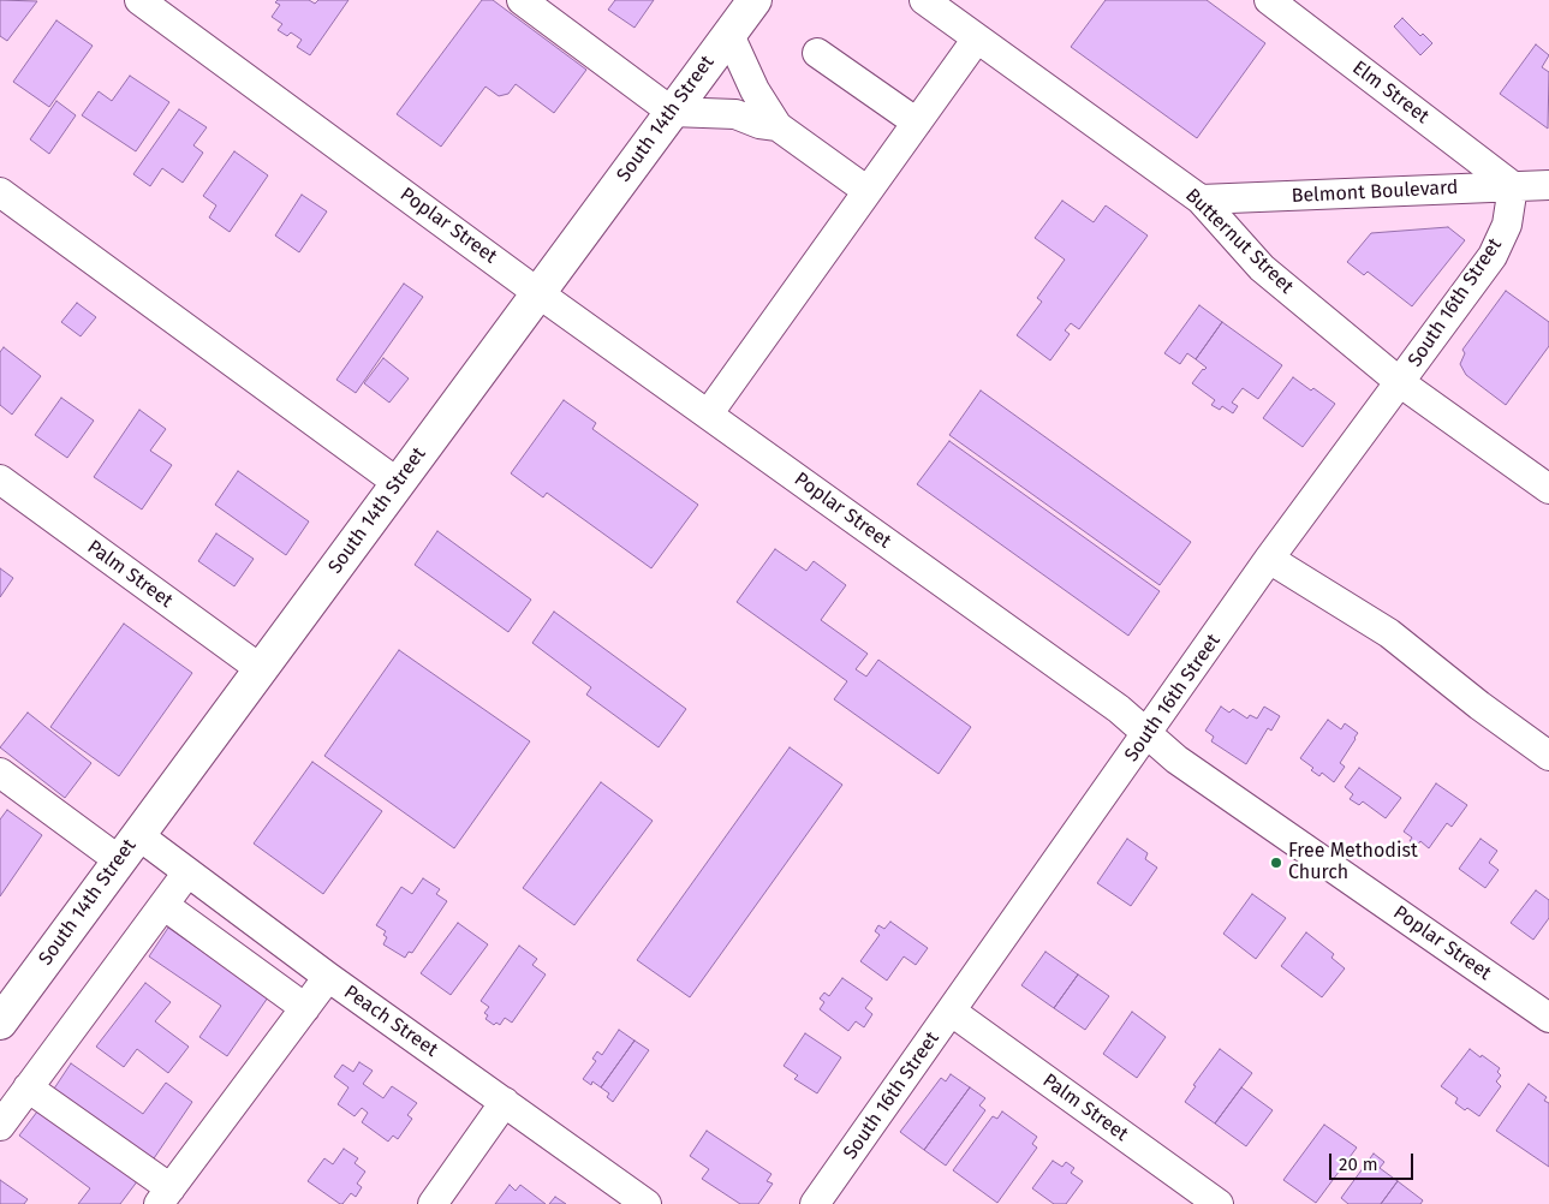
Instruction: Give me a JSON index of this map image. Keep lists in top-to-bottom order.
{
  "streets": {
    "main road": ["South 14th Street"],
    "street": [
      "Elm Street",
      "Belmont Boulevard",
      "Poplar Street",
      "Butternut Street",
      "South 16th Street",
      "Palm Street",
      "Peach Street"
    ]
  },
  "crossings": [
    ["Elm Street", "Belmont Boulevard"],
    ["Elm Street", "South 16th Street"],
    ["South 14th Street", "Poplar Street"],
    ["South 14th Street", "Palm Street"],
    ["South 14th Street", "Peach Street"],
    ["Belmont Boulevard", "Butternut Street"],
    ["Belmont Boulevard", "South 16th Street"],
    ["Poplar Street", "South 16th Street"],
    ["Butternut Street", "South 16th Street"],
    ["South 16th Street", "Palm Street"]
  ],
  "places": ["Free Methodist Church"],
  "scale_bar": "20 m"
}
